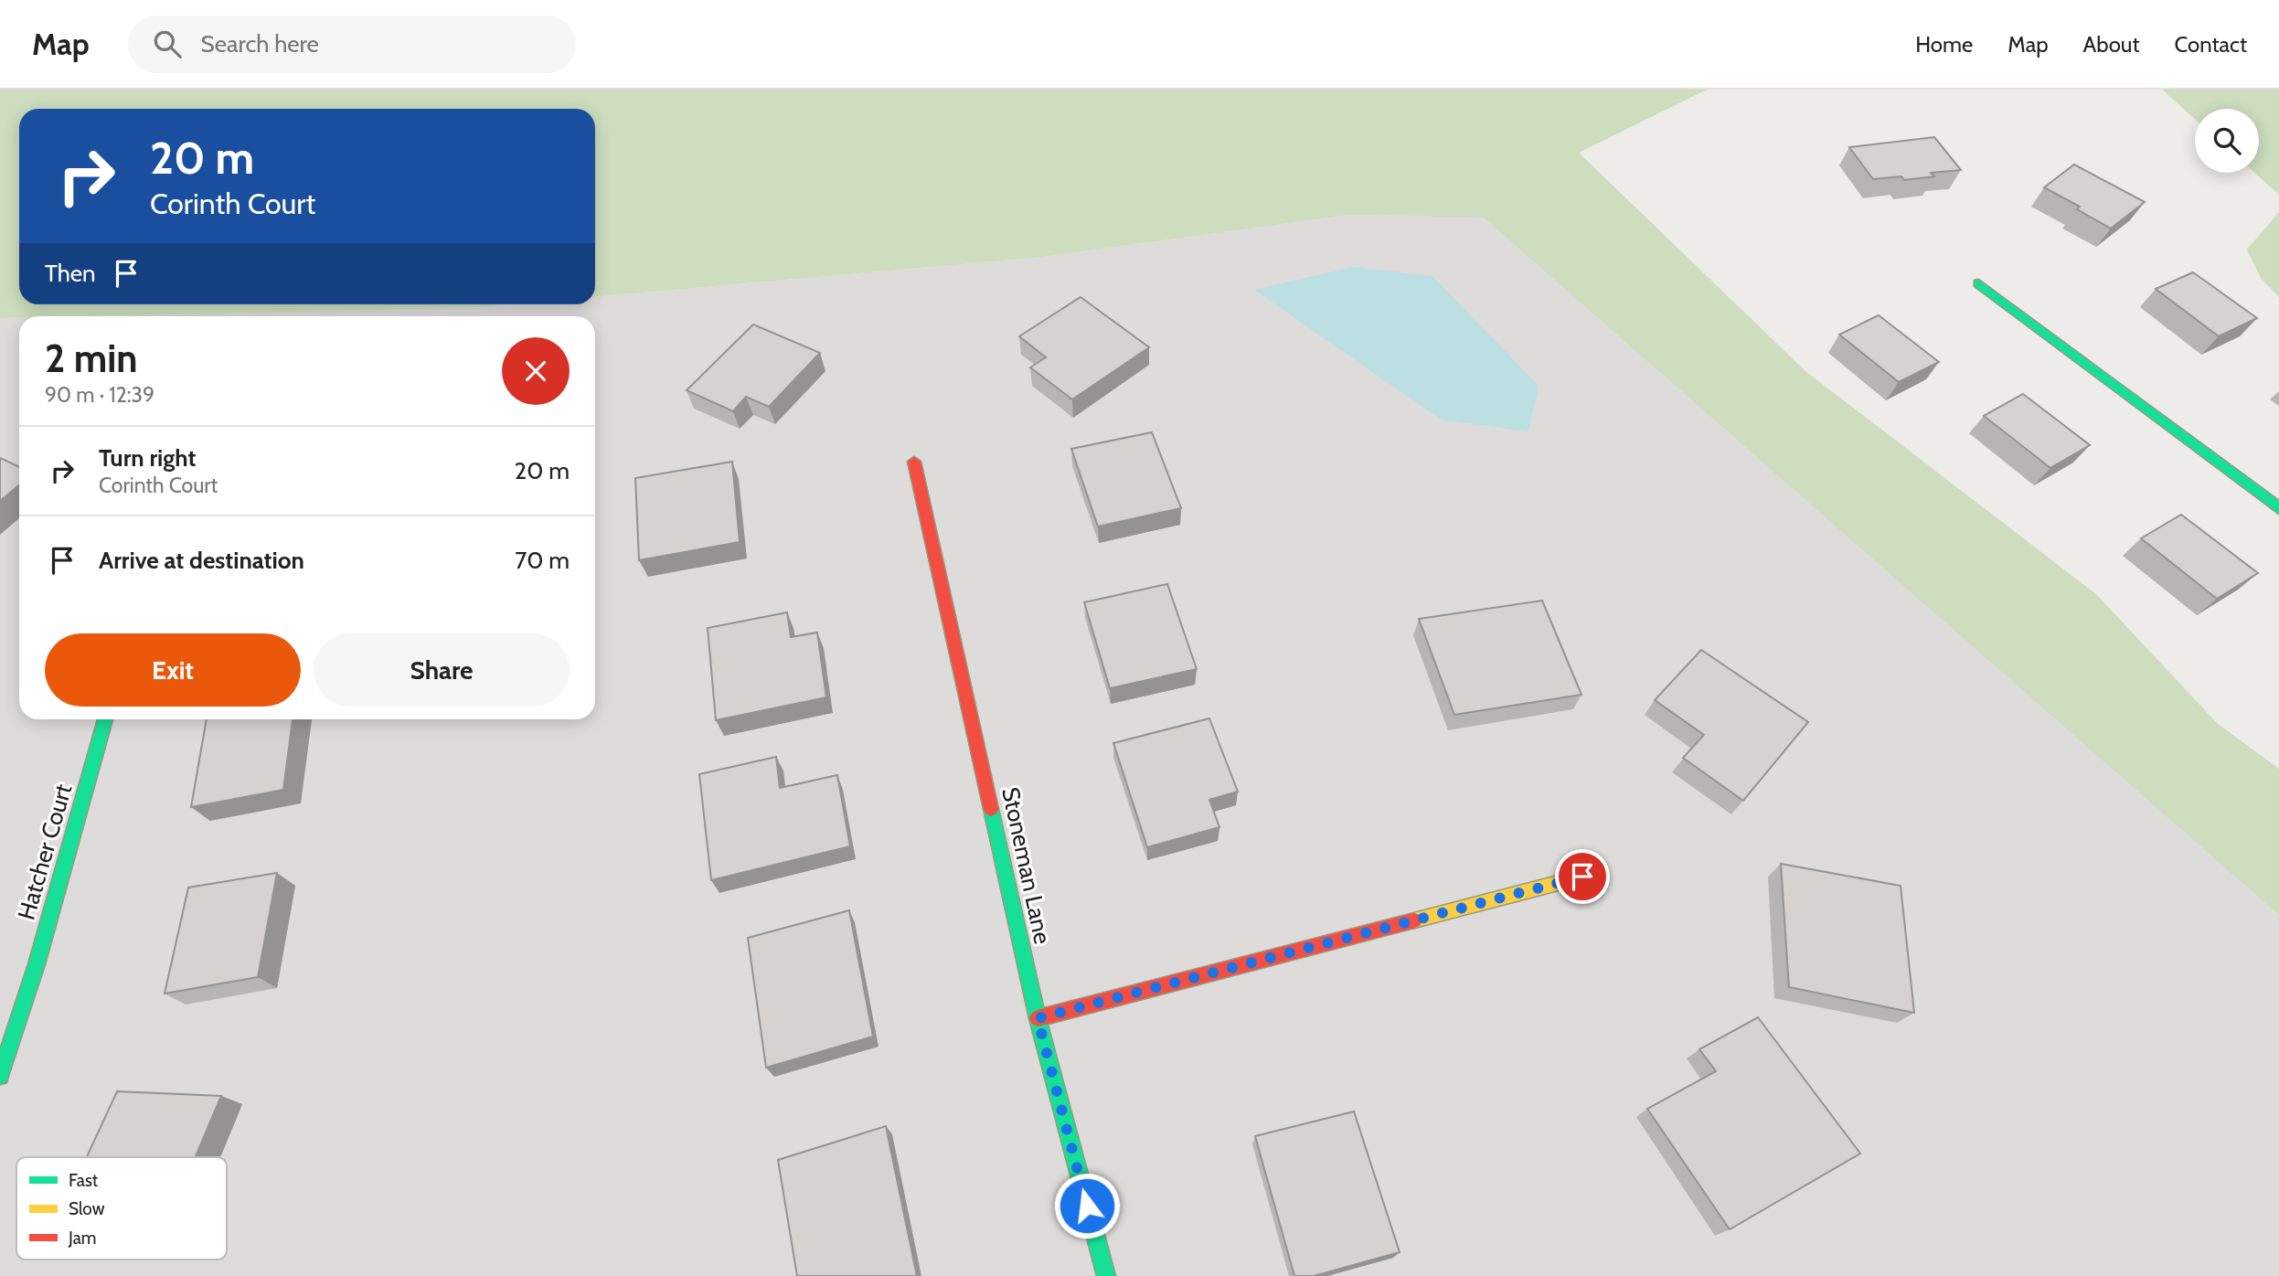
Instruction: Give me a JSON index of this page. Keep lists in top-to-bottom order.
{
  "streets": {
    "street": ["Hatcher Court", "Stoneman Lane"]
  },
  "legend": ["Fast", "Slow", "Jam"],
  "page": {
    "header": "Map",
    "search": "Search here",
    "nav": [
      "Home",
      "Map",
      "About",
      "Contact"
    ],
    "turn": ["20 m", "Corinth Court"],
    "then": "Then",
    "heading": ["2 min", "90 m · 12:39"],
    "list": [
      {
        "name": "Turn right",
        "note": "Corinth Court",
        "value": "20 m"
      },
      {
        "name": "Arrive at destination",
        "value": "70 m"
      }
    ],
    "buttons": ["Exit", "Share"]
  }
}
